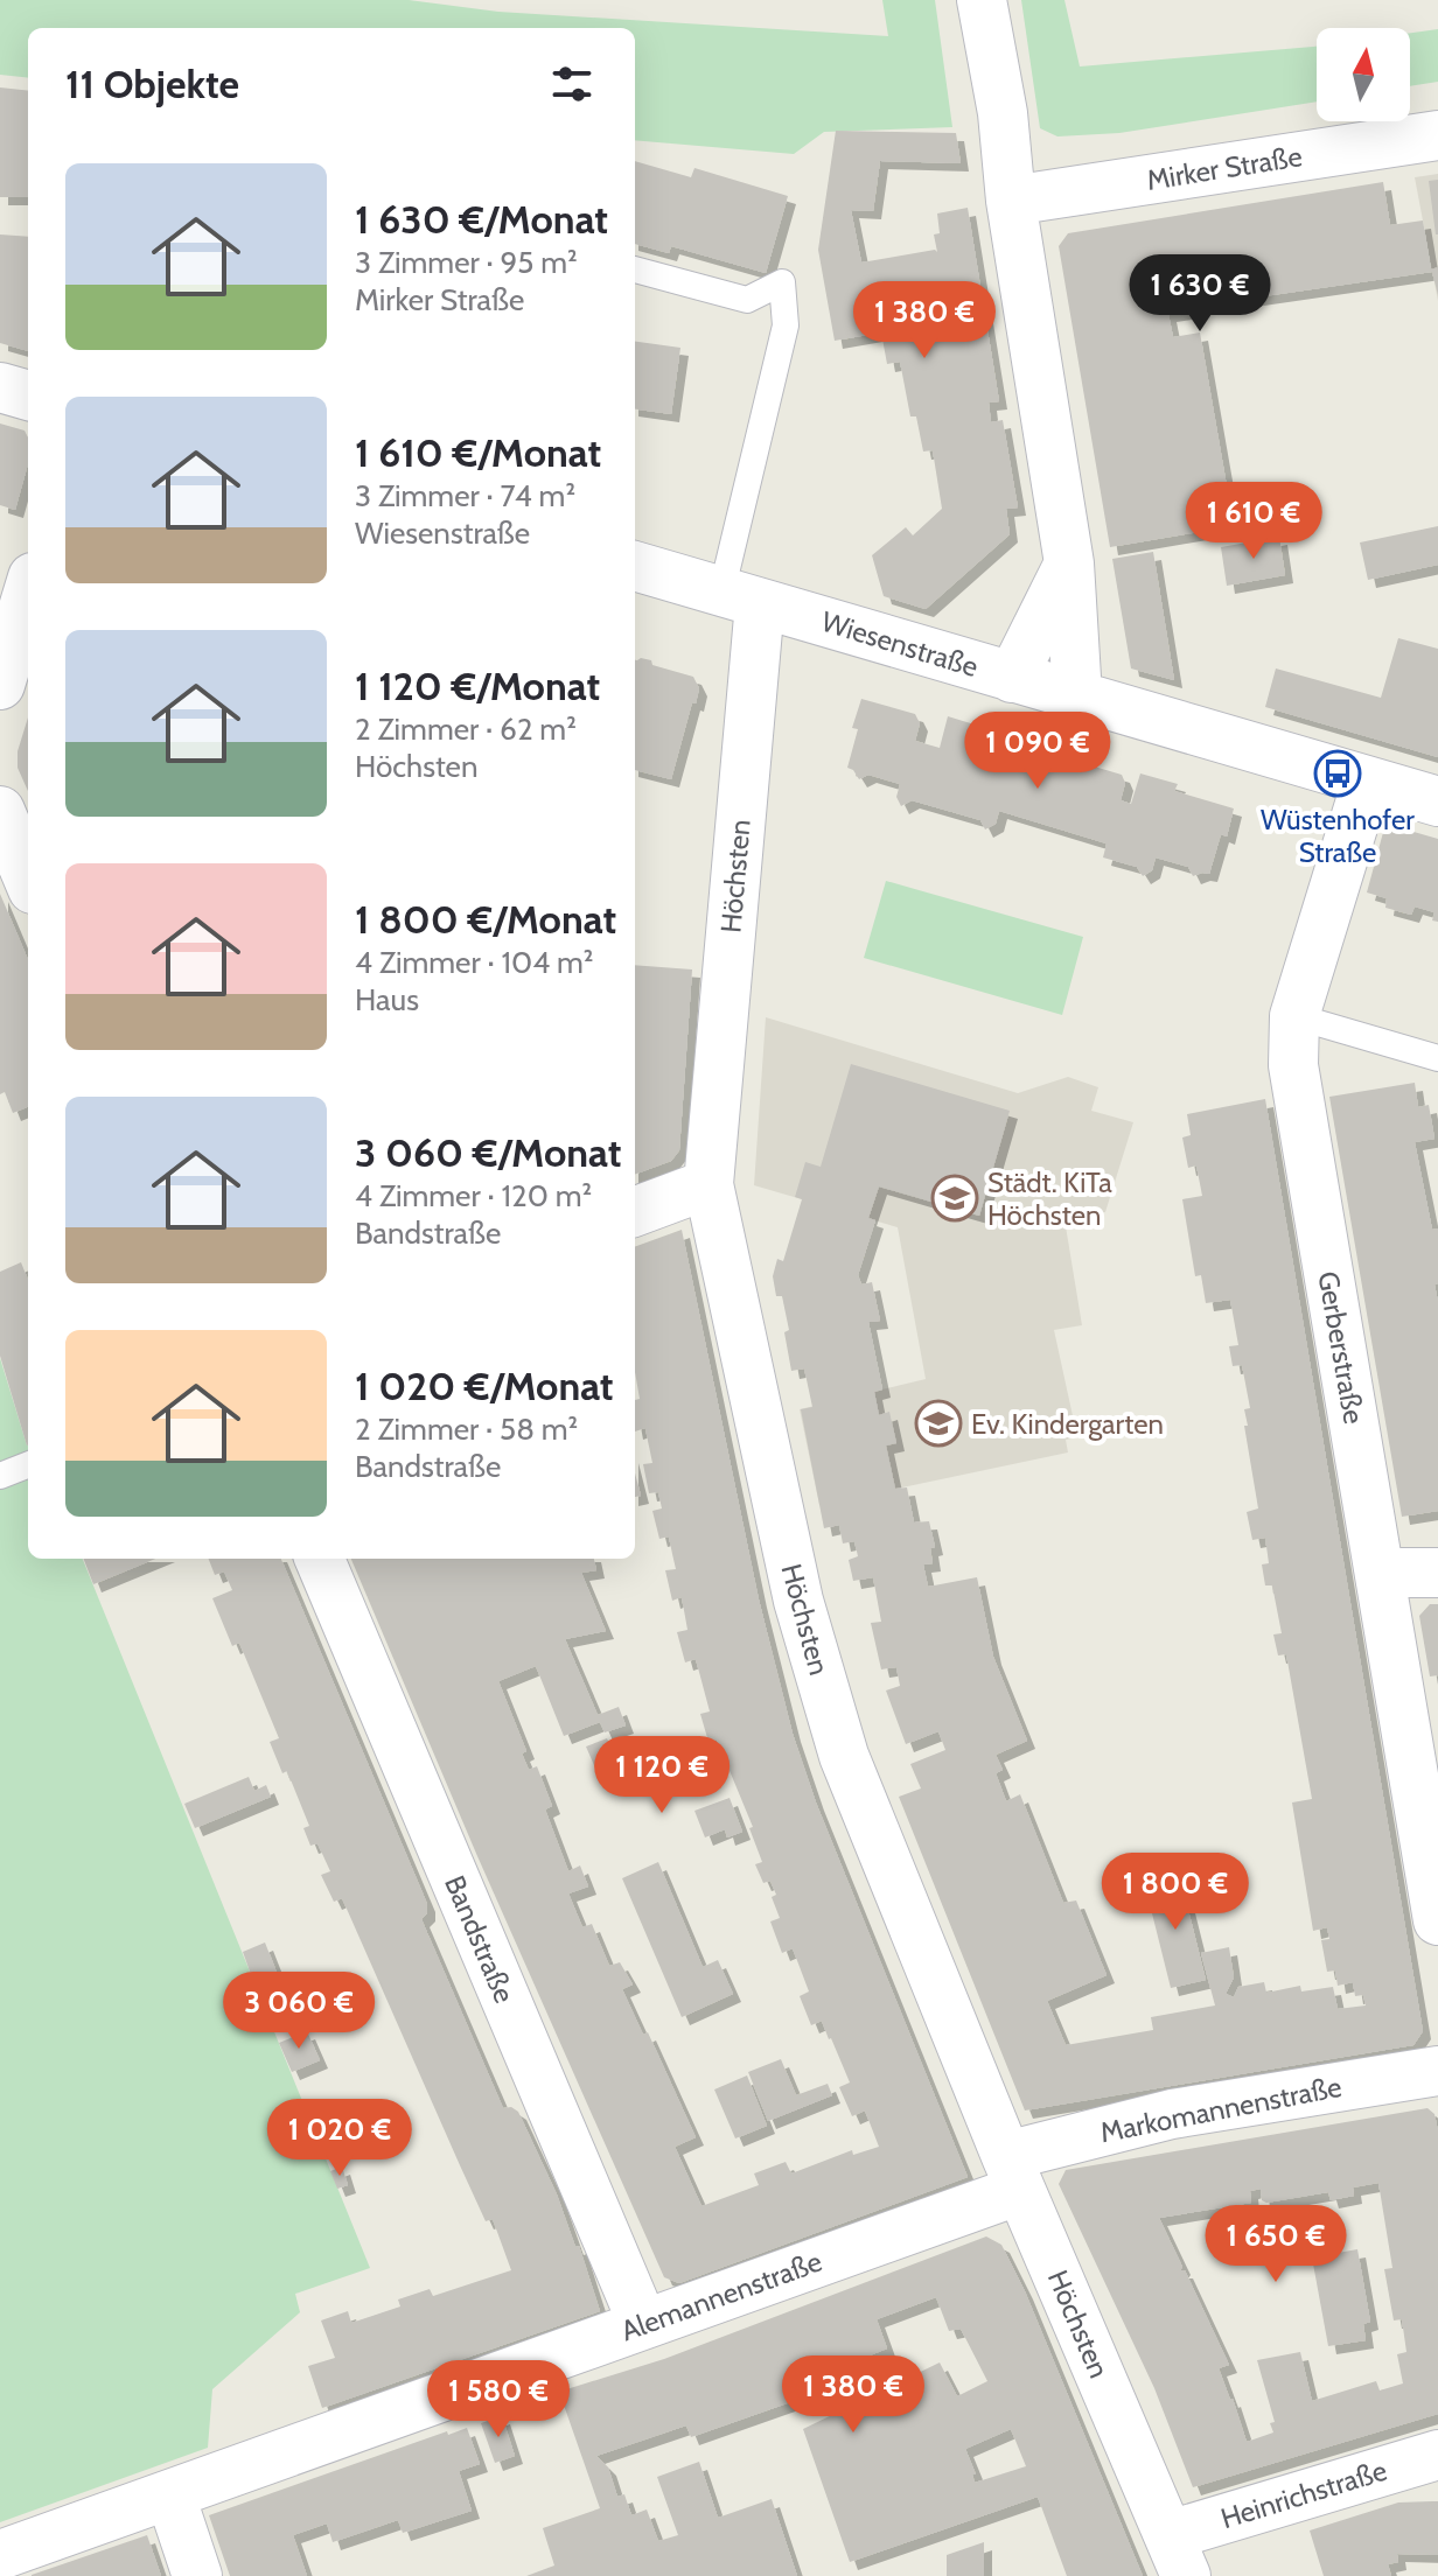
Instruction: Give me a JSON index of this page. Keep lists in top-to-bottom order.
{
  "streets": {
    "street": [
      "Mirker Straße",
      "Wiesenstraße",
      "Höchsten",
      "Gerberstraße",
      "Bandstraße",
      "Markomannenstraße",
      "Alemannenstraße",
      "Heinrichstraße"
    ]
  },
  "crossings": [
    ["Wiesenstraße", "Höchsten"],
    ["Wiesenstraße", "Gerberstraße"],
    ["Höchsten", "Markomannenstraße"],
    ["Höchsten", "Alemannenstraße"],
    ["Höchsten", "Heinrichstraße"],
    ["Bandstraße", "Alemannenstraße"],
    ["Markomannenstraße", "Alemannenstraße"]
  ],
  "places": {
    "bus stop": ["Wüstenhofer Straße"],
    "school or university": ["Städt. KiTa Höchsten", "Ev. Kindergarten"]
  },
  "north": "top",
  "page": {
    "heading": "11 Objekte",
    "list": [
      {
        "name": "1 630 €/Monat",
        "note": "3 Zimmer · 95 m² · Mirker Straße"
      },
      {
        "name": "1 610 €/Monat",
        "note": "3 Zimmer · 74 m² · Wiesenstraße"
      },
      {
        "name": "1 120 €/Monat",
        "note": "2 Zimmer · 62 m² · Höchsten"
      },
      {
        "name": "1 800 €/Monat",
        "note": "4 Zimmer · 104 m² · Haus"
      },
      {
        "name": "3 060 €/Monat",
        "note": "4 Zimmer · 120 m² · Bandstraße"
      },
      {
        "name": "1 020 €/Monat",
        "note": "2 Zimmer · 58 m² · Bandstraße"
      }
    ],
    "price": [
      "1 630 €",
      "1 380 €",
      "1 610 €",
      "1 090 €",
      "1 120 €",
      "1 800 €",
      "3 060 €",
      "1 020 €",
      "1 650 €",
      "1 380 €",
      "1 580 €"
    ]
  }
}
